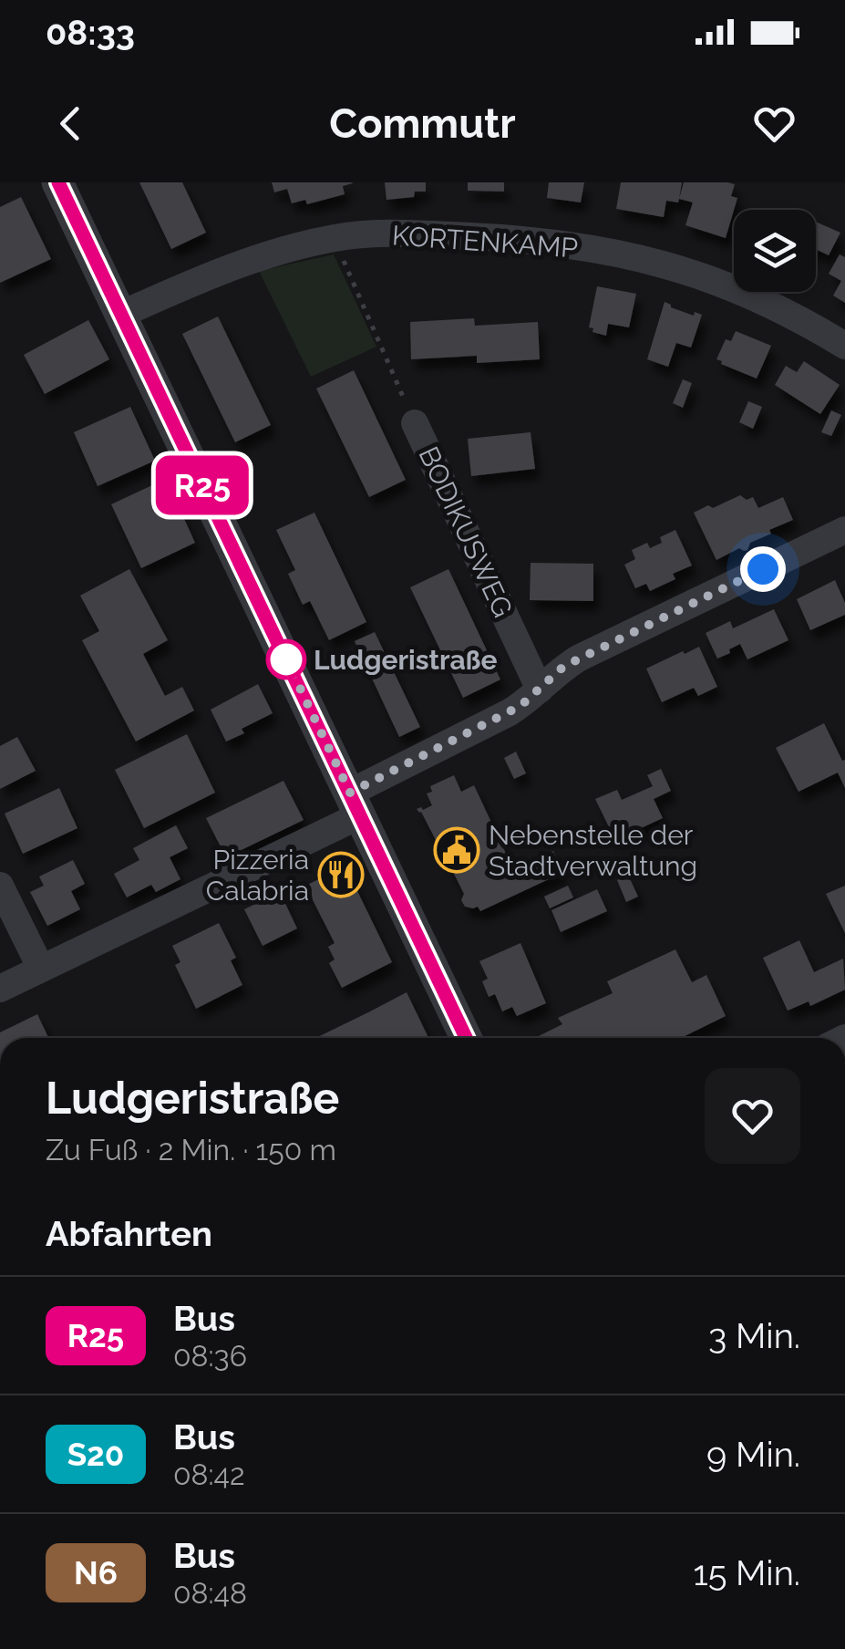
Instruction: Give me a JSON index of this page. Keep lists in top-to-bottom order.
{
  "streets": {
    "street": ["KORTENKAMP", "BODIKUSWEG"]
  },
  "places": {
    "other": ["Ludgeristraße"],
    "public building": ["Nebenstelle der Stadtverwaltung"],
    "restaurant": ["Pizzeria Calabria"]
  },
  "lines": ["bus line R25"],
  "page": {
    "status": "08:33",
    "header": "Commutr",
    "on_map": "R25",
    "heading": [
      ["Ludgeristraße", "Zu Fuß · 2 Min. · 150 m"],
      "Abfahrten"
    ],
    "list": [
      {
        "mark": "R25",
        "name": "Bus",
        "note": "08:36",
        "value": "3 Min."
      },
      {
        "mark": "S20",
        "name": "Bus",
        "note": "08:42",
        "value": "9 Min."
      },
      {
        "mark": "N6",
        "name": "Bus",
        "note": "08:48",
        "value": "15 Min."
      }
    ]
  }
}
